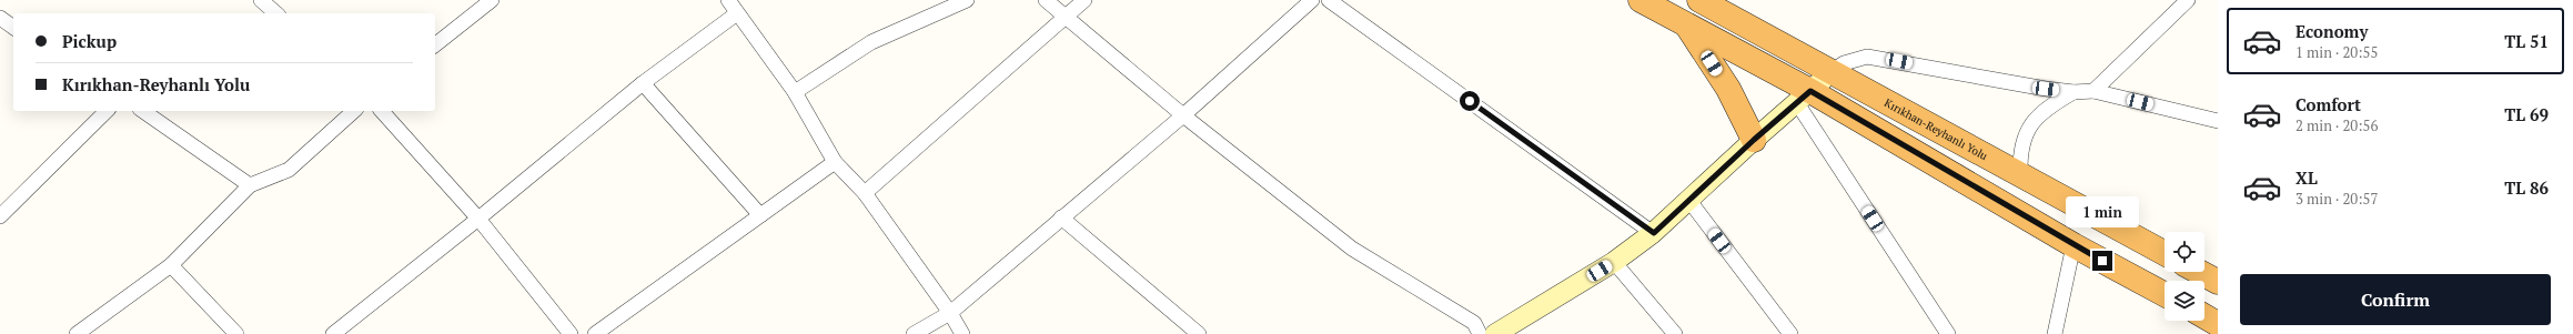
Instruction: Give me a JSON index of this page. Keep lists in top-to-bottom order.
{
  "streets": {
    "highway": ["Kırıkhan-Reyhanlı Yolu"]
  },
  "page": {
    "list": [
      {
        "name": "Economy",
        "note": "1 min · 20:55",
        "value": "TL 51"
      },
      {
        "name": "Comfort",
        "note": "2 min · 20:56",
        "value": "TL 69"
      },
      {
        "name": "XL",
        "note": "3 min · 20:57",
        "value": "TL 86"
      }
    ],
    "banner": ["Pickup", "Kırıkhan-Reyhanlı Yolu"],
    "bubble": "1 min",
    "buttons": "Confirm"
  }
}
